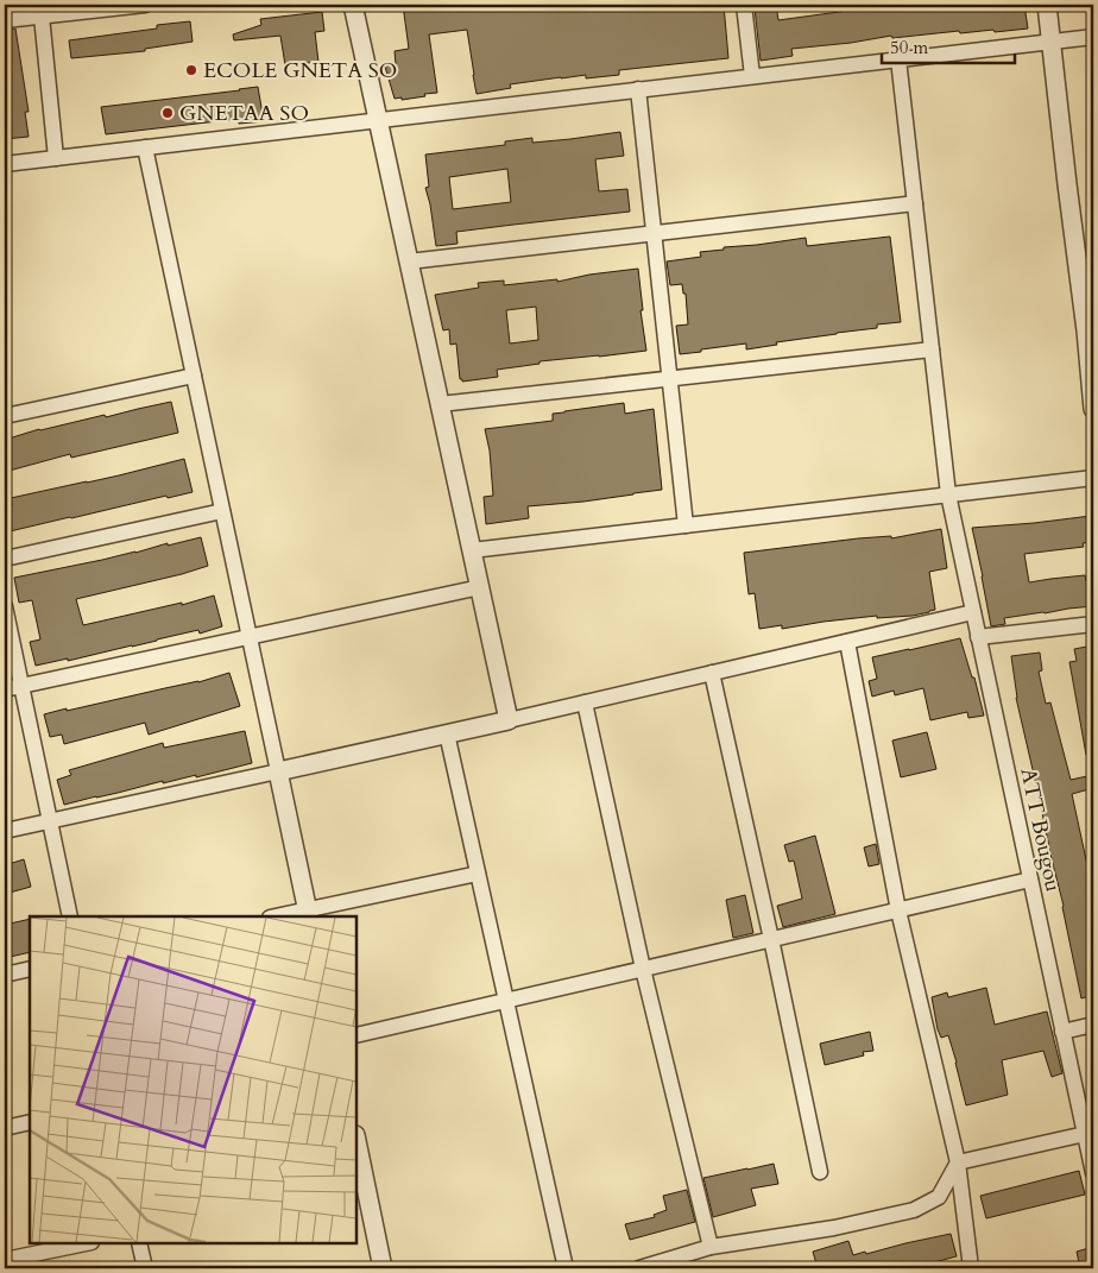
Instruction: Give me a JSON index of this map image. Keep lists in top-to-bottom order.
{
  "streets": {
    "street": ["ATT Bougou"]
  },
  "places": ["ECOLE GNETA SO", "GNETAA SO"],
  "scale_bar": "50 m"
}
